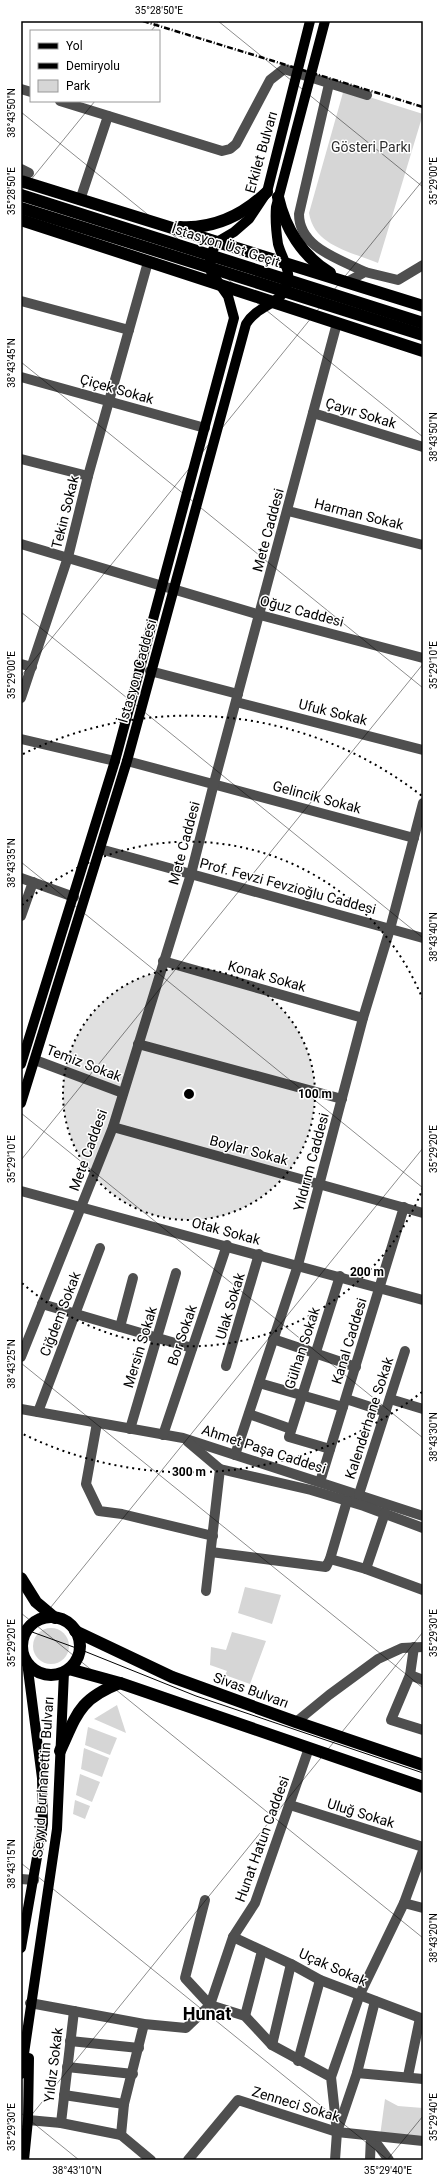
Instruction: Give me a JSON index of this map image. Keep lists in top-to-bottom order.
{
  "streets": {
    "highway": ["İstasyon Üst Geçit", "Sivas Bulvarı"],
    "main road": ["Erkilet Bulvarı", "İstasyon Caddesi", "Seyyid Burhanettin Bulvarı"],
    "street": [
      "Çiçek Sokak",
      "Çayır Sokak",
      "Tekin Sokak",
      "Harman Sokak",
      "Mete Caddesi",
      "Oğuz Caddesi",
      "Ufuk Sokak",
      "Gelincik Sokak",
      "Prof. Fevzi Fevzioğlu Caddesi",
      "Konak Sokak",
      "Temiz Sokak",
      "Boylar Sokak",
      "Yıldırım Caddesi",
      "Otak Sokak",
      "Ulak Sokak",
      "Ciğdem Sokak",
      "Bor Sokak",
      "Kanal Caddesi",
      "Mersin Sokak",
      "Gülhan Sokak",
      "Kalenderhane Sokak",
      "Ahmet Paşa Caddesi",
      "Uluğ Sokak",
      "Hunat Hatun Caddesi",
      "Uçak Sokak",
      "Yıldız Sokak",
      "Zenneci Sokak"
    ]
  },
  "crossings": [
    ["Erkilet Bulvarı", "İstasyon Caddesi"],
    ["Çiçek Sokak", "Tekin Sokak"],
    ["Çiçek Sokak", "İstasyon Caddesi"],
    ["Çayır Sokak", "Mete Caddesi"],
    ["Tekin Sokak", "Oğuz Caddesi"],
    ["Harman Sokak", "Mete Caddesi"],
    ["Mete Caddesi", "Oğuz Caddesi"],
    ["Mete Caddesi", "Ufuk Sokak"],
    ["Mete Caddesi", "Gelincik Sokak"],
    ["Mete Caddesi", "Prof. Fevzi Fevzioğlu Caddesi"],
    ["Mete Caddesi", "Konak Sokak"],
    ["Mete Caddesi", "Temiz Sokak"],
    ["Mete Caddesi", "Boylar Sokak"],
    ["Mete Caddesi", "Otak Sokak"],
    ["Oğuz Caddesi", "İstasyon Caddesi"],
    ["İstasyon Caddesi", "Ufuk Sokak"],
    ["İstasyon Caddesi", "Gelincik Sokak"],
    ["İstasyon Caddesi", "Prof. Fevzi Fevzioğlu Caddesi"],
    ["İstasyon Caddesi", "Temiz Sokak"],
    ["Gelincik Sokak", "Yıldırım Caddesi"],
    ["Prof. Fevzi Fevzioğlu Caddesi", "Yıldırım Caddesi"],
    ["Konak Sokak", "Yıldırım Caddesi"],
    ["Boylar Sokak", "Yıldırım Caddesi"],
    ["Boylar Sokak", "Kanal Caddesi"],
    ["Yıldırım Caddesi", "Otak Sokak"],
    ["Yıldırım Caddesi", "Ahmet Paşa Caddesi"],
    ["Otak Sokak", "Ulak Sokak"],
    ["Otak Sokak", "Bor Sokak"],
    ["Otak Sokak", "Kanal Caddesi"],
    ["Otak Sokak", "Gülhan Sokak"],
    ["Kanal Caddesi", "Ahmet Paşa Caddesi"],
    ["Kalenderhane Sokak", "Ahmet Paşa Caddesi"],
    ["Sivas Bulvarı", "Seyyid Burhanettin Bulvarı"],
    ["Seyyid Burhanettin Bulvarı", "Hunat Hatun Caddesi"],
    ["Uluğ Sokak", "Hunat Hatun Caddesi"],
    ["Hunat Hatun Caddesi", "Uçak Sokak"],
    ["Hunat Hatun Caddesi", "Yıldız Sokak"]
  ],
  "districts": ["Hunat"],
  "parks": ["Gösteri Parkı"],
  "legend": ["Yol", "Demiryolu", "Park"],
  "coordinates": [
    "35°28'50\"E",
    "38°43'50\"N",
    "35°29'00\"E",
    "38°43'45\"N",
    "35°29'10\"E",
    "38°43'35\"N",
    "38°43'40\"N",
    "35°29'20\"E",
    "38°43'25\"N",
    "38°43'30\"N",
    "35°29'30\"E",
    "38°43'15\"N",
    "38°43'20\"N",
    "35°29'40\"E",
    "38°43'10\"N"
  ],
  "rings": ["100 m", "200 m", "300 m"]
}
